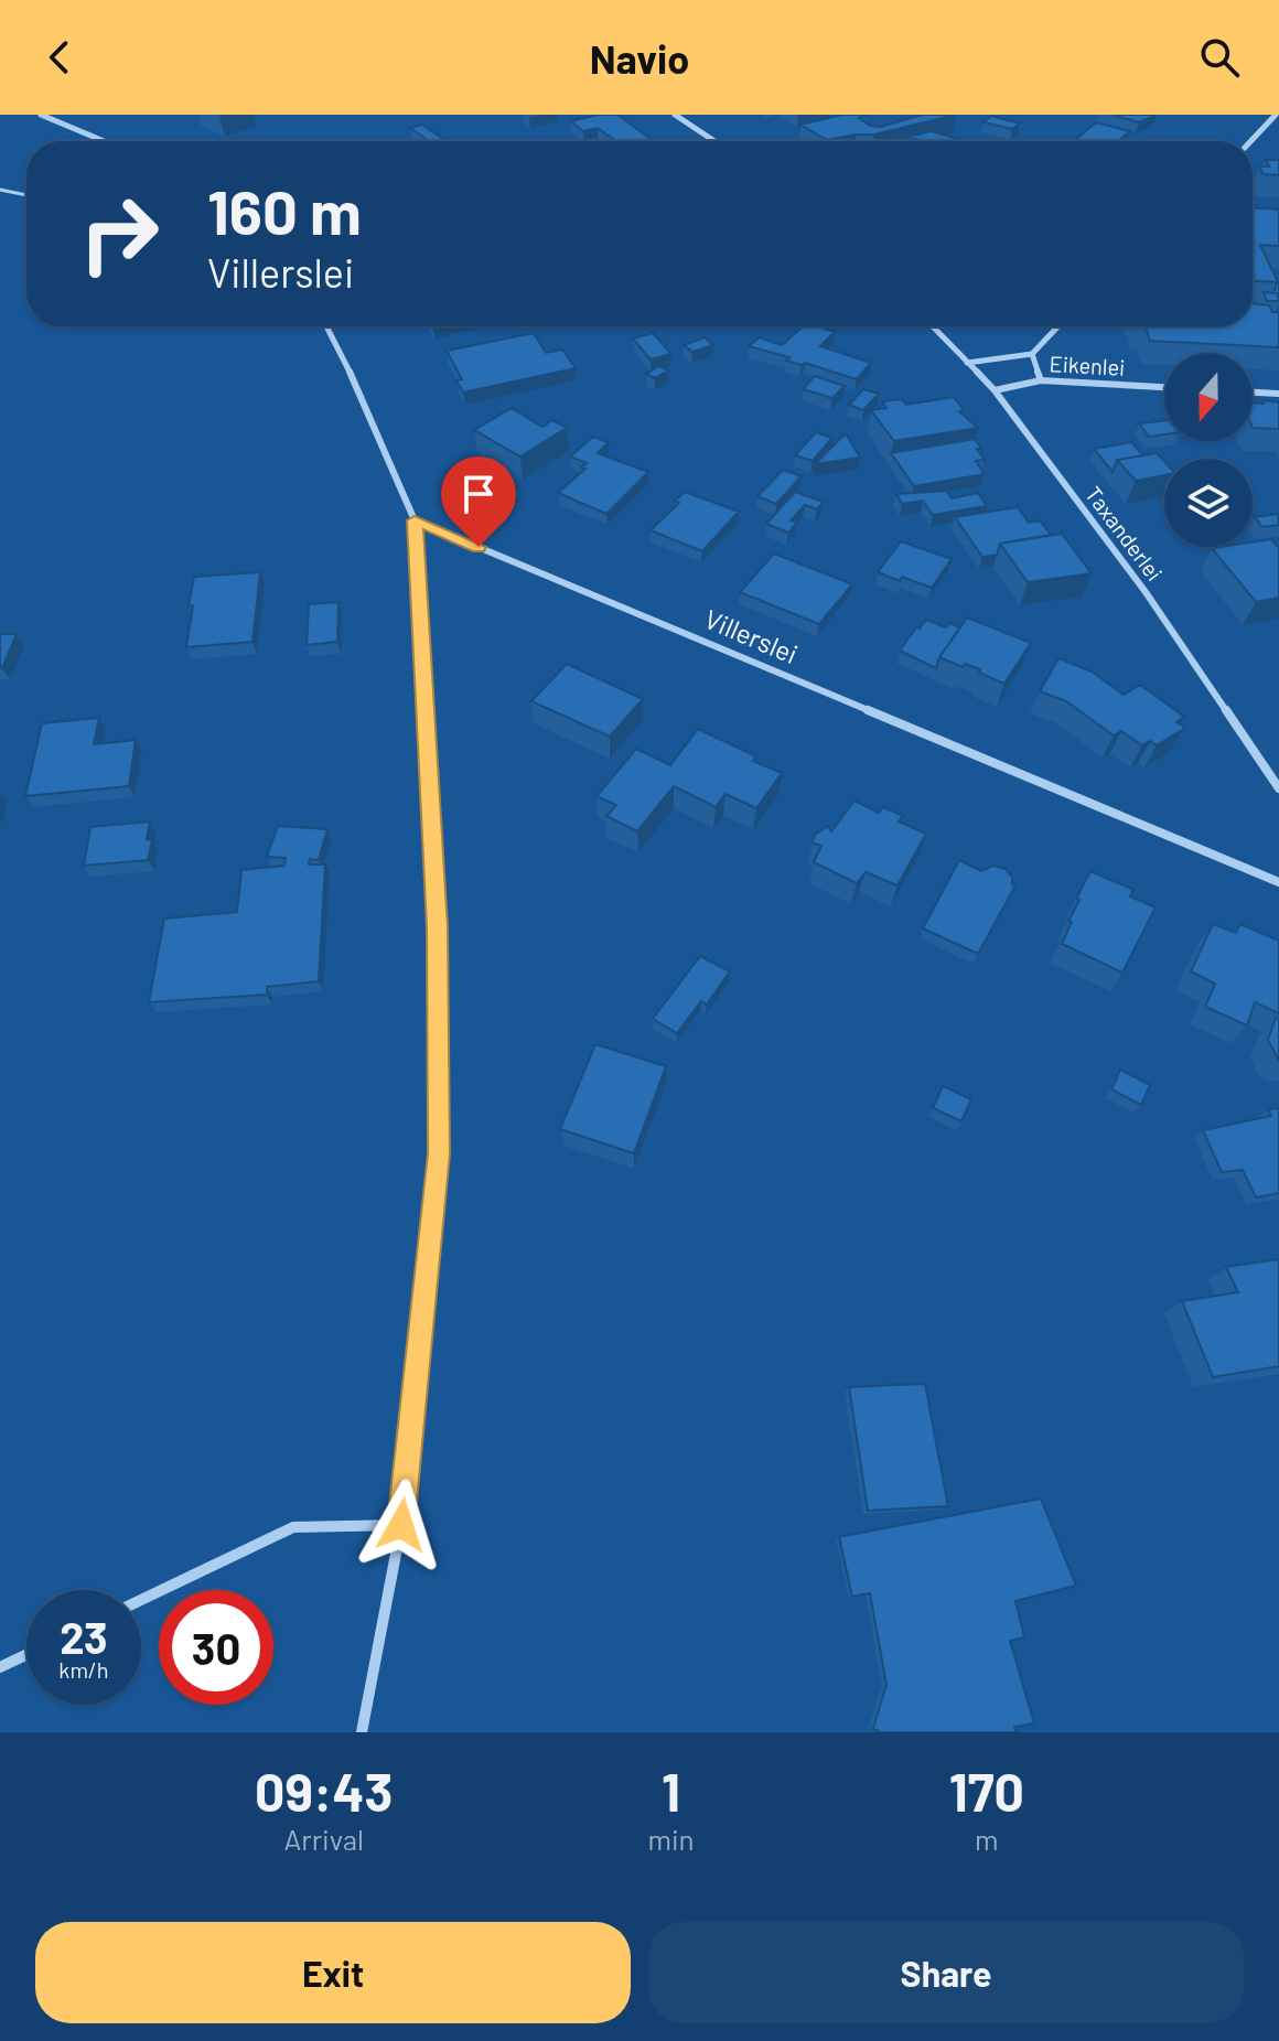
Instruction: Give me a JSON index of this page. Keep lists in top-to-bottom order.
{
  "streets": {
    "street": ["Eikenlei", "Taxanderlei", "Villerslei"]
  },
  "crossings": [
    ["Eikenlei", "Taxanderlei"]
  ],
  "north": "bottom",
  "page": {
    "header": "Navio",
    "turn": ["160 m", "Villerslei"],
    "speed": "23 km/h",
    "limit": "30",
    "eta": [
      "09:43",
      "Arrival",
      "1",
      "min",
      "170",
      "m"
    ],
    "buttons": ["Exit", "Share"]
  }
}
